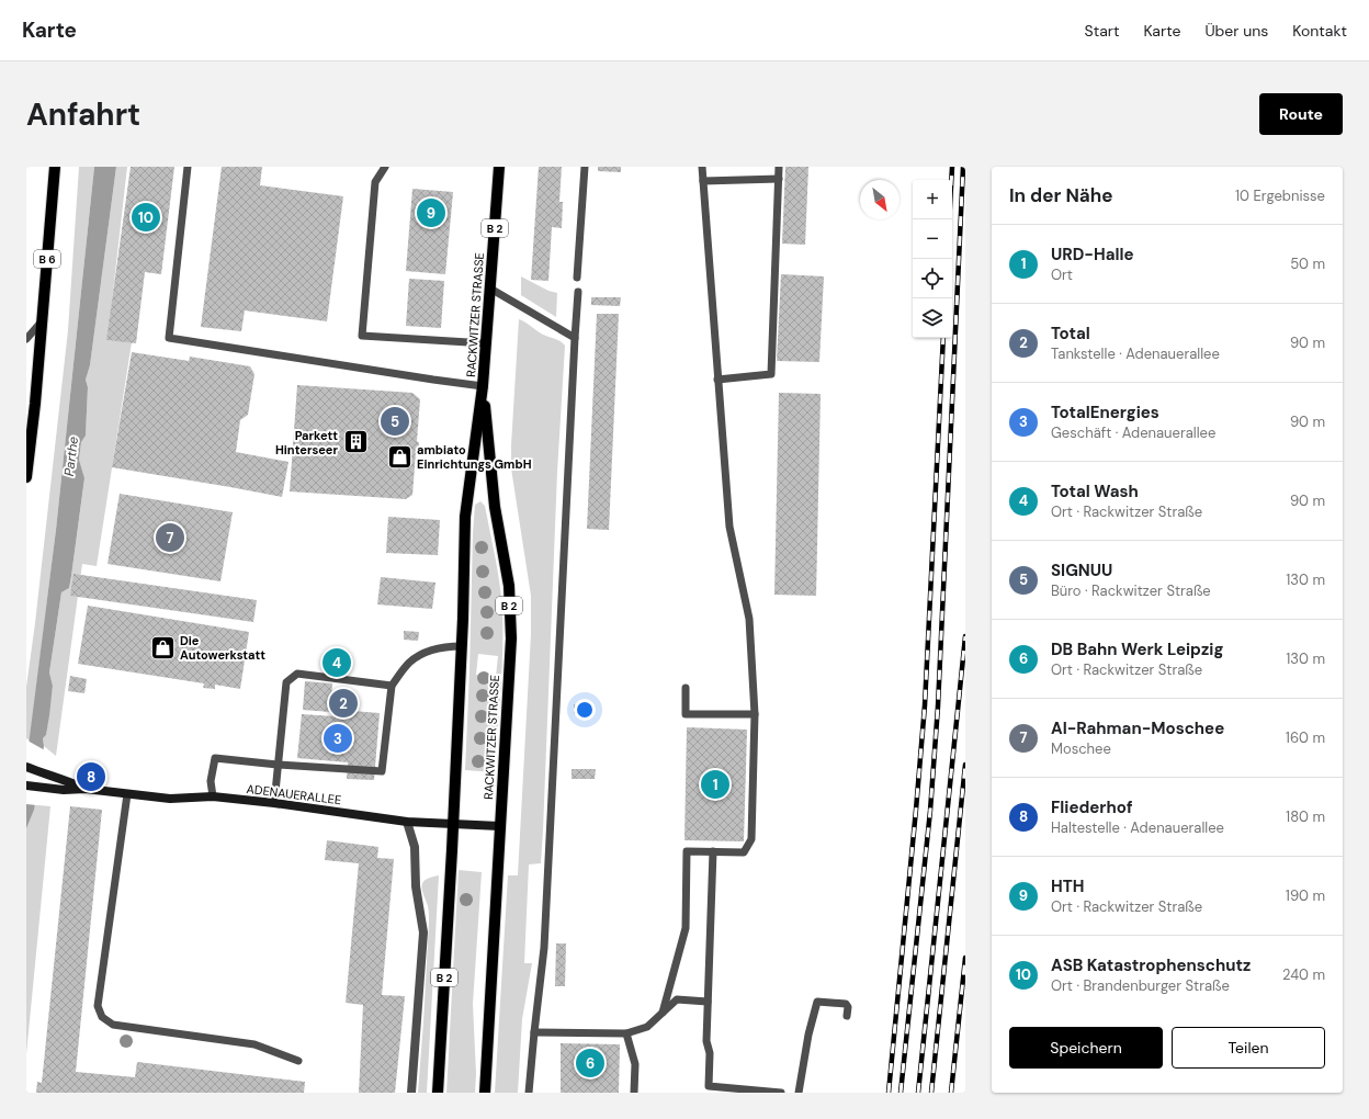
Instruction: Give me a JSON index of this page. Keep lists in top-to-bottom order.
{
  "streets": {
    "main road": [
      "B 2",
      "B 6",
      "RACKWITZER STRASSE",
      "ADENAUERALLEE"
    ]
  },
  "crossings": [
    ["RACKWITZER STRASSE", "ADENAUERALLEE"]
  ],
  "water": ["Parthe"],
  "places": {
    "building": ["Parkett Hinterseer"],
    "shop": ["ambiato Einrichtungs GmbH", "Die Autowerkstatt"]
  },
  "north": "bottom right",
  "page": {
    "header": "Karte",
    "nav": [
      "Start",
      "Karte",
      "Über uns",
      "Kontakt"
    ],
    "buttons": [
      "Route",
      ["Speichern", "Teilen"]
    ],
    "title": "Anfahrt",
    "heading": ["In der Nähe", "10 Ergebnisse"],
    "map_buttons": ["+", "−"],
    "pins": [
      "9",
      "10",
      "5",
      "7",
      "4",
      "2",
      "3",
      "8",
      "1",
      "6"
    ],
    "list": [
      {
        "mark": "1",
        "name": "URD-Halle",
        "note": "Ort",
        "value": "50 m"
      },
      {
        "mark": "2",
        "name": "Total",
        "note": "Tankstelle · Adenauerallee",
        "value": "90 m"
      },
      {
        "mark": "3",
        "name": "TotalEnergies",
        "note": "Geschäft · Adenauerallee",
        "value": "90 m"
      },
      {
        "mark": "4",
        "name": "Total Wash",
        "note": "Ort · Rackwitzer Straße",
        "value": "90 m"
      },
      {
        "mark": "5",
        "name": "SIGNUU",
        "note": "Büro · Rackwitzer Straße",
        "value": "130 m"
      },
      {
        "mark": "6",
        "name": "DB Bahn Werk Leipzig",
        "note": "Ort · Rackwitzer Straße",
        "value": "130 m"
      },
      {
        "mark": "7",
        "name": "Al-Rahman-Moschee",
        "note": "Moschee",
        "value": "160 m"
      },
      {
        "mark": "8",
        "name": "Fliederhof",
        "note": "Haltestelle · Adenauerallee",
        "value": "180 m"
      },
      {
        "mark": "9",
        "name": "HTH",
        "note": "Ort · Rackwitzer Straße",
        "value": "190 m"
      },
      {
        "mark": "10",
        "name": "ASB Katastrophenschutz",
        "note": "Ort · Brandenburger Straße",
        "value": "240 m"
      }
    ]
  }
}
